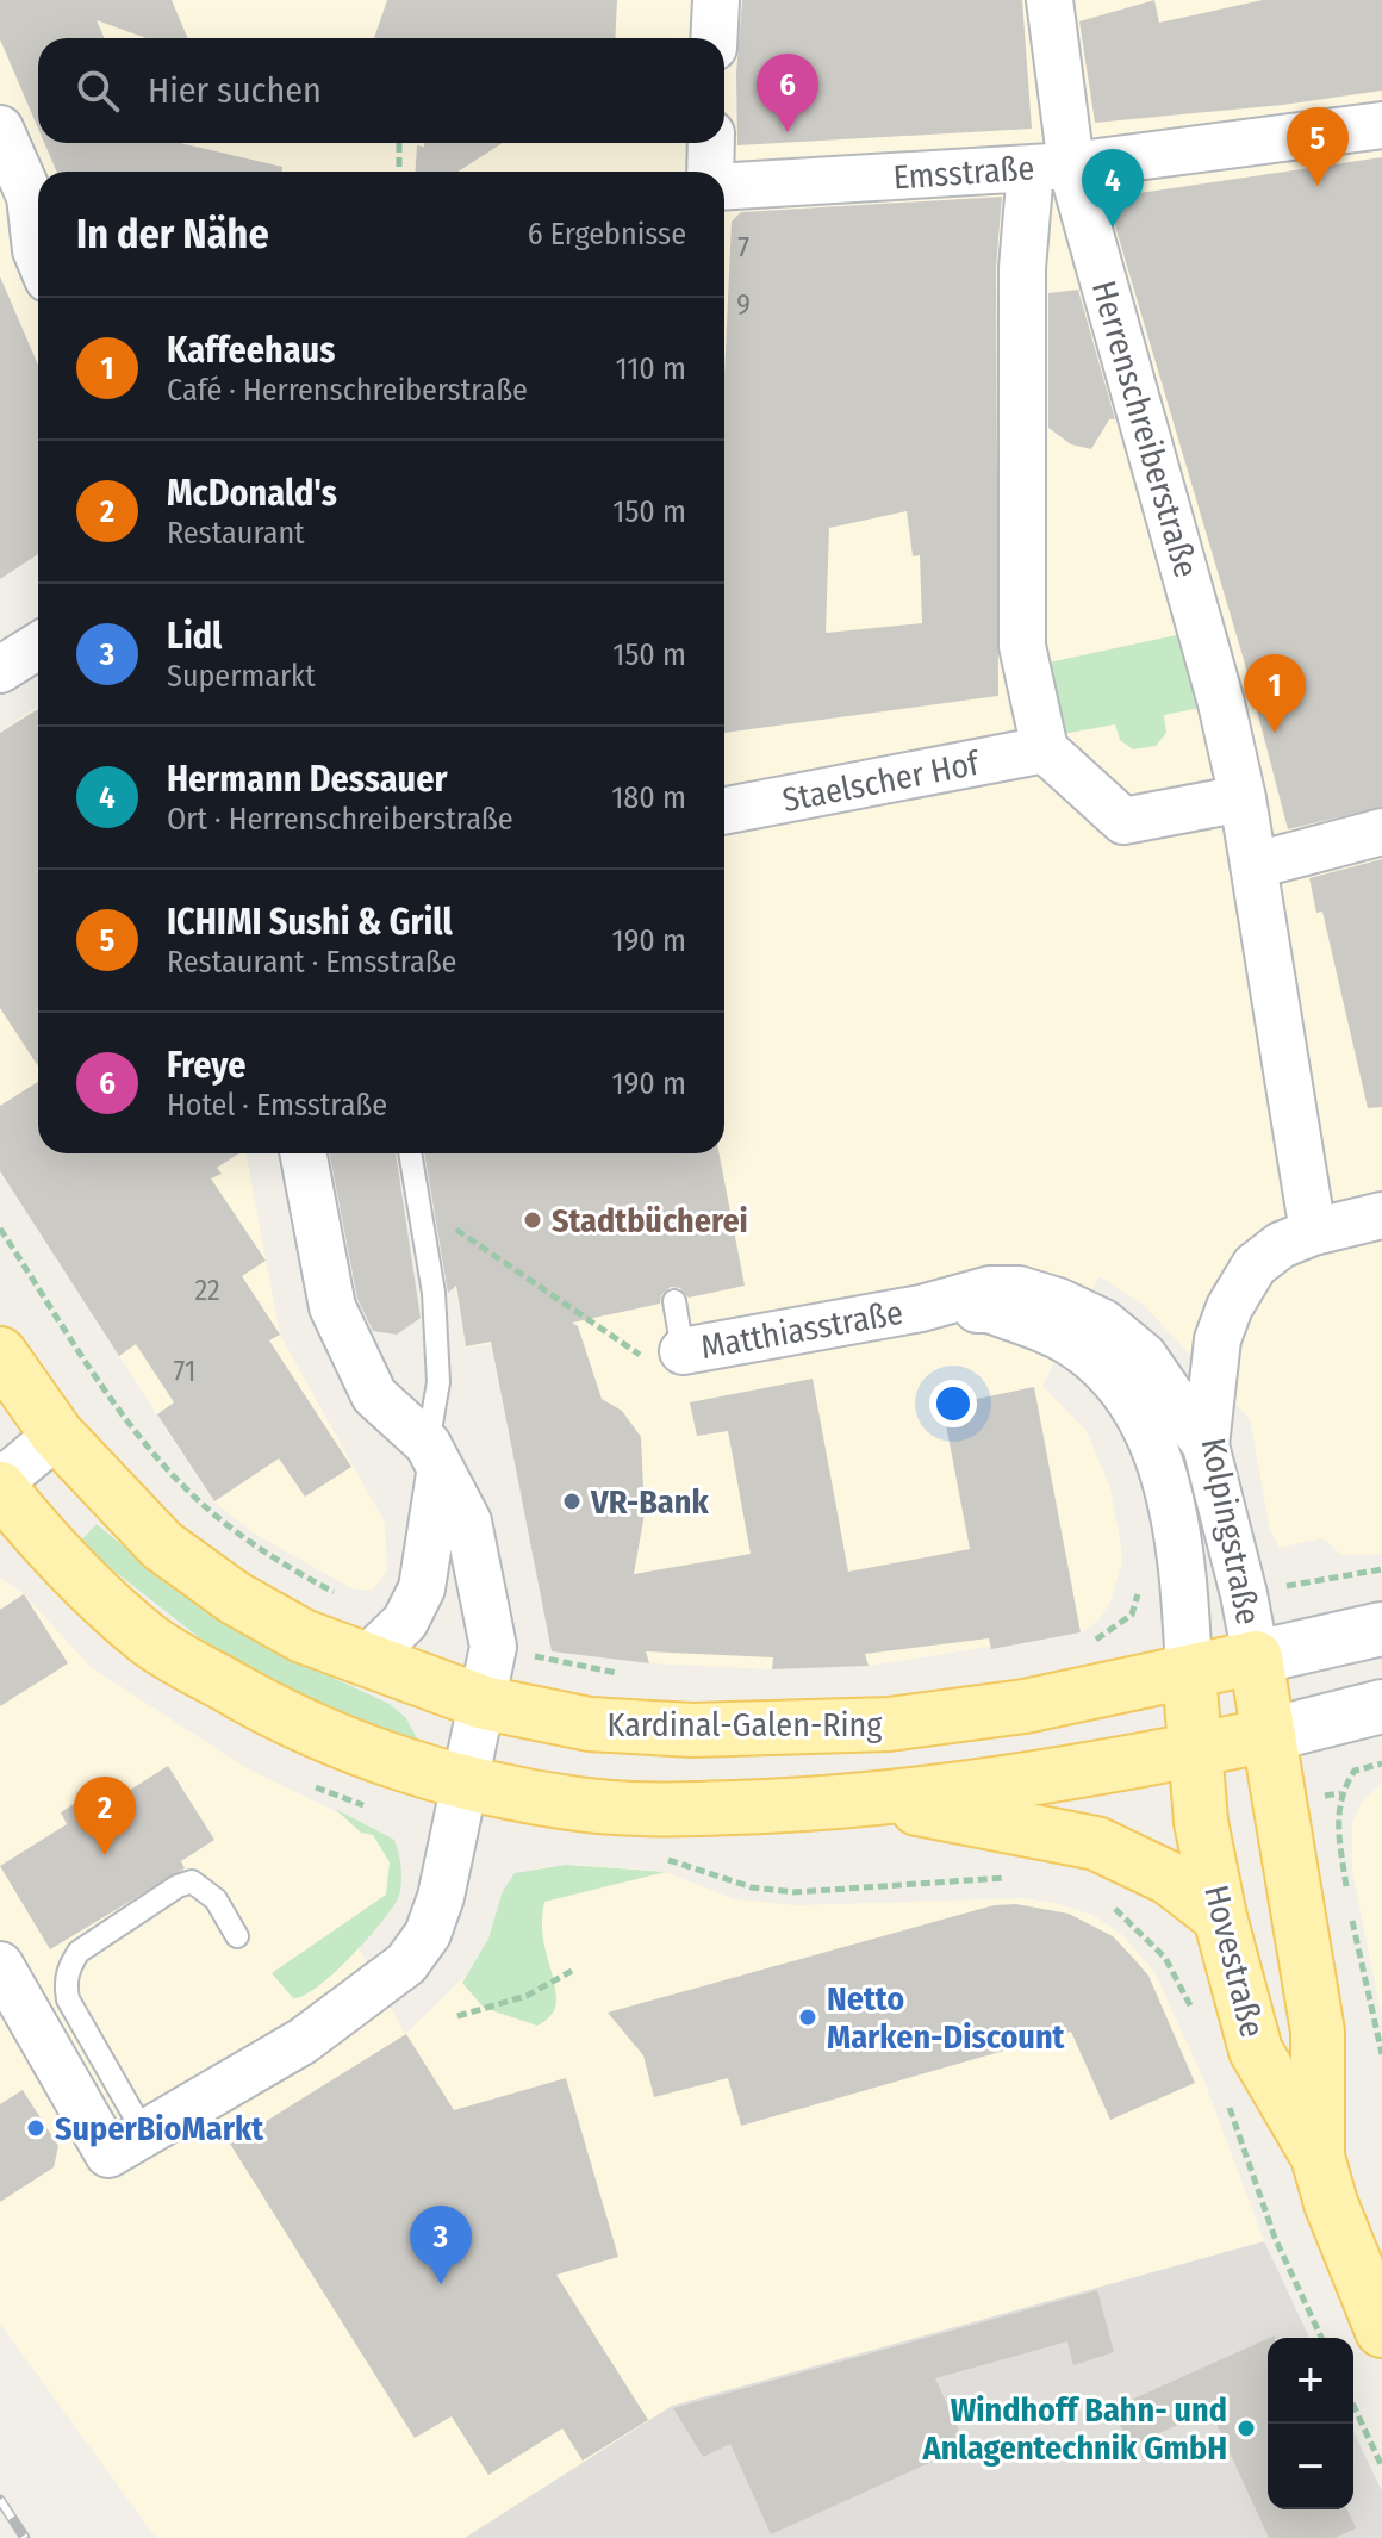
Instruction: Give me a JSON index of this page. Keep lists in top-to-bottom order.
{
  "streets": {
    "main road": ["Kardinal-Galen-Ring", "Hovestraße"],
    "street": [
      "Emsstraße",
      "Herrenschreiberstraße",
      "Staelscher Hof",
      "Matthiasstraße",
      "Kolpingstraße"
    ]
  },
  "crossings": [
    ["Emsstraße", "Herrenschreiberstraße"],
    ["Herrenschreiberstraße", "Staelscher Hof"],
    ["Herrenschreiberstraße", "Kolpingstraße"],
    ["Matthiasstraße", "Kolpingstraße"],
    ["Matthiasstraße", "Kardinal-Galen-Ring"],
    ["Matthiasstraße", "Hovestraße"],
    ["Kolpingstraße", "Kardinal-Galen-Ring"],
    ["Kolpingstraße", "Hovestraße"],
    ["Kardinal-Galen-Ring", "Hovestraße"]
  ],
  "places": [
    "Stadtbücherei",
    "VR-Bank",
    "Netto Marken-Discount",
    "SuperBioMarkt",
    "Windhoff Bahn- und Anlagentechnik GmbH"
  ],
  "house_numbers": [
    "7",
    "9",
    "22",
    "71"
  ],
  "page": {
    "search": "Hier suchen",
    "pins": [
      "6",
      "5",
      "4",
      "1",
      "2",
      "3"
    ],
    "heading": ["In der Nähe", "6 Ergebnisse"],
    "list": [
      {
        "mark": "1",
        "name": "Kaffeehaus",
        "note": "Café · Herrenschreiberstraße",
        "value": "110 m"
      },
      {
        "mark": "2",
        "name": "McDonald's",
        "note": "Restaurant",
        "value": "150 m"
      },
      {
        "mark": "3",
        "name": "Lidl",
        "note": "Supermarkt",
        "value": "150 m"
      },
      {
        "mark": "4",
        "name": "Hermann Dessauer",
        "note": "Ort · Herrenschreiberstraße",
        "value": "180 m"
      },
      {
        "mark": "5",
        "name": "ICHIMI Sushi & Grill",
        "note": "Restaurant · Emsstraße",
        "value": "190 m"
      },
      {
        "mark": "6",
        "name": "Freye",
        "note": "Hotel · Emsstraße",
        "value": "190 m"
      }
    ],
    "map_buttons": ["+", "−"]
  }
}
